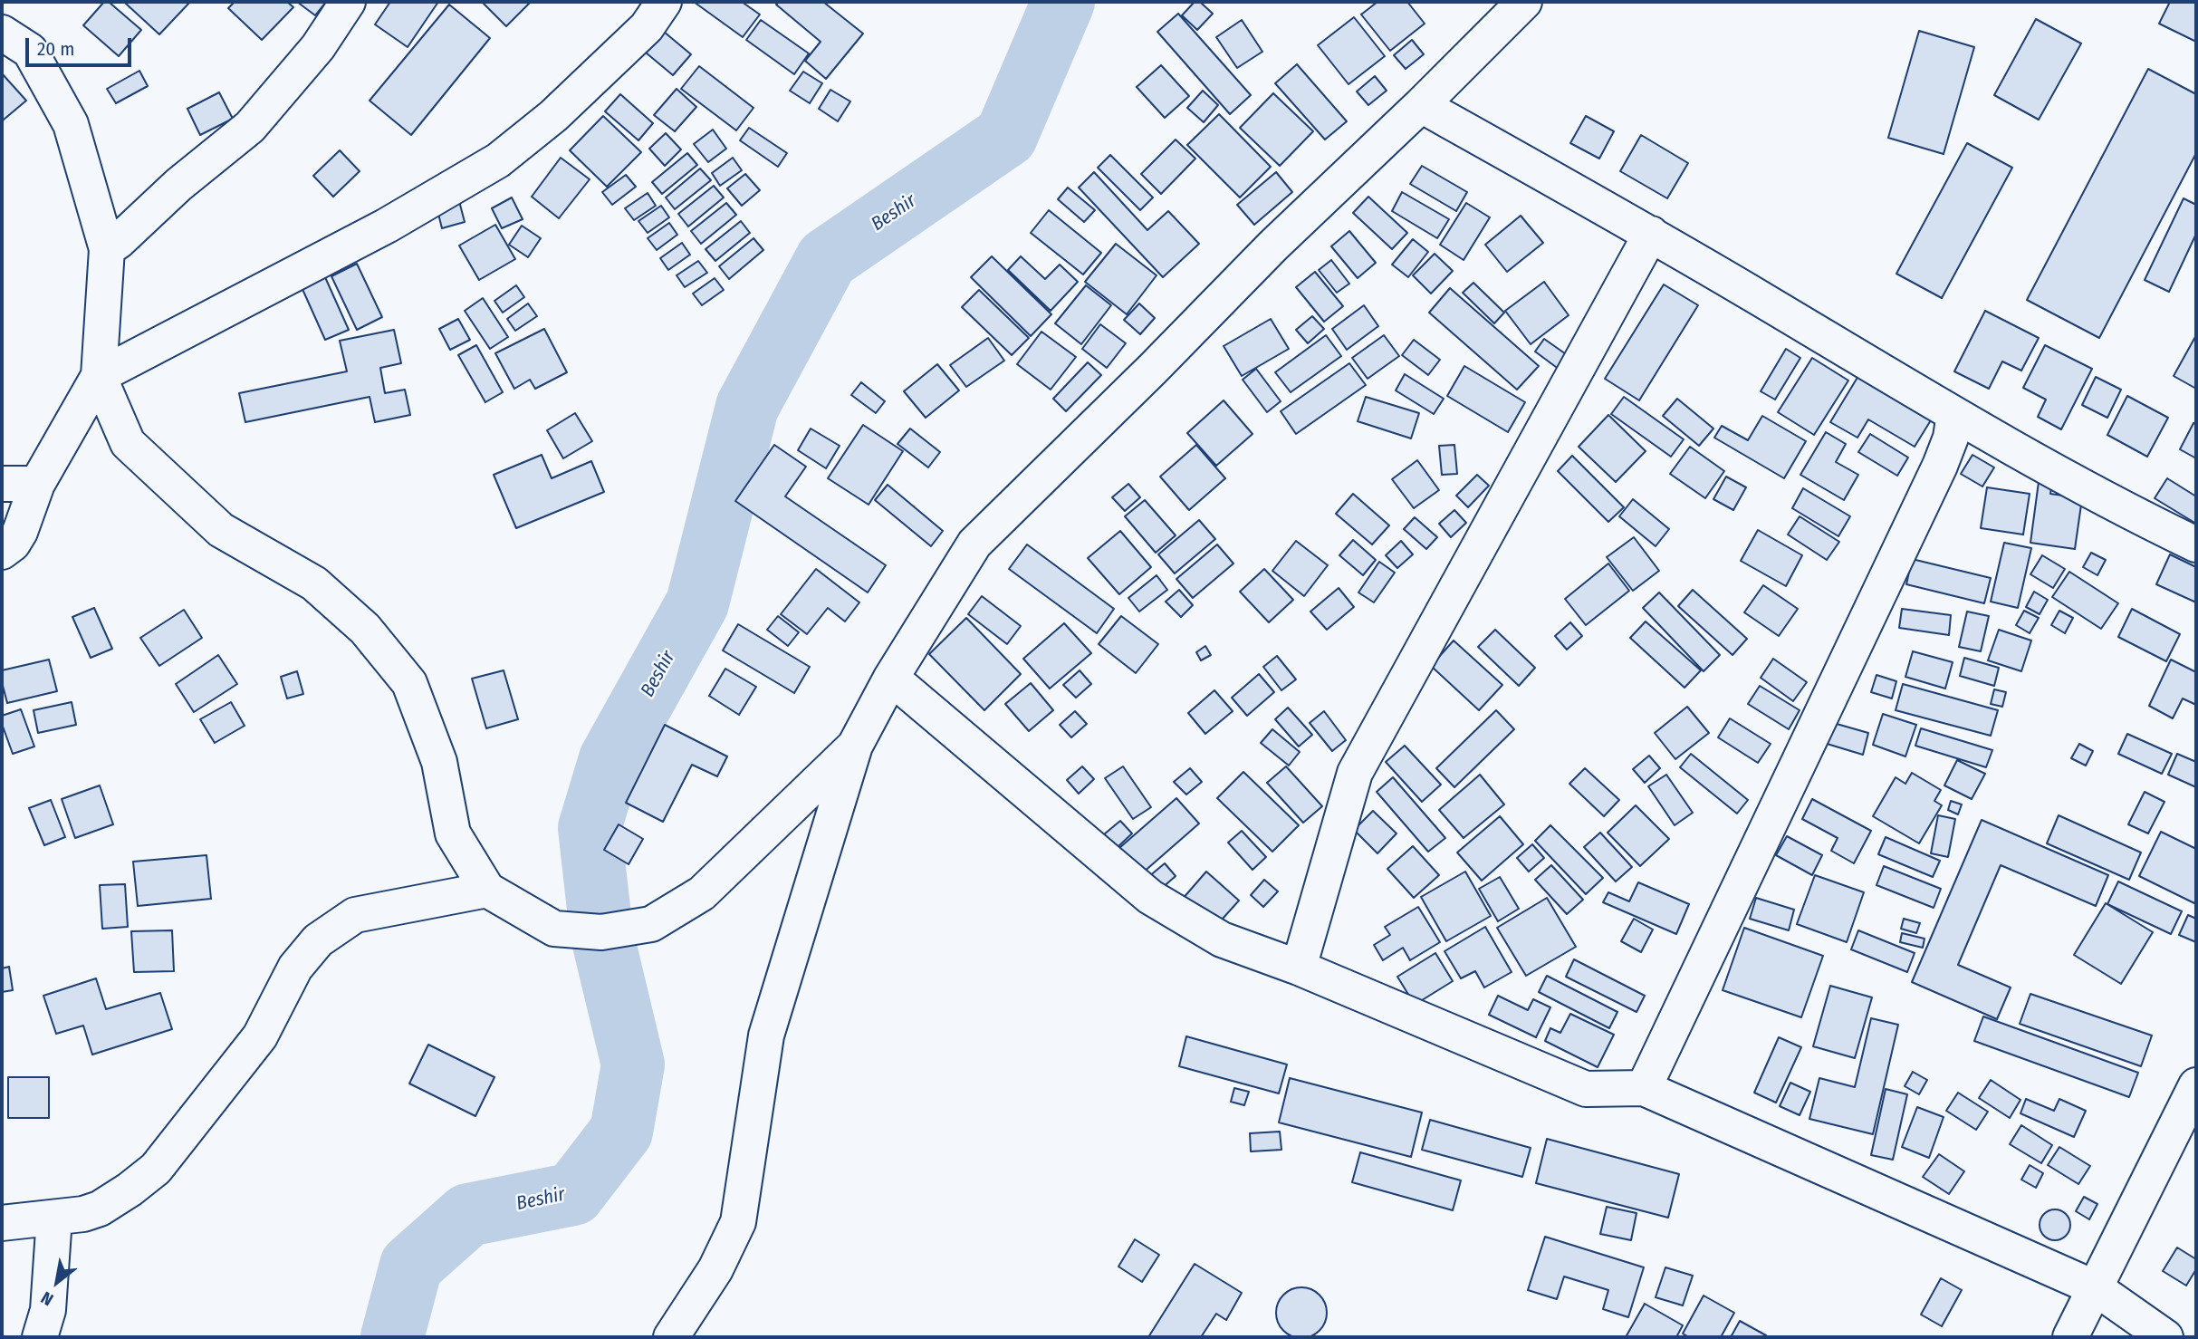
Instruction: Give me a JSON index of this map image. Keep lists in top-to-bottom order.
{
  "water": ["Beshir"],
  "scale_bar": "20 m",
  "north": "bottom left"
}
